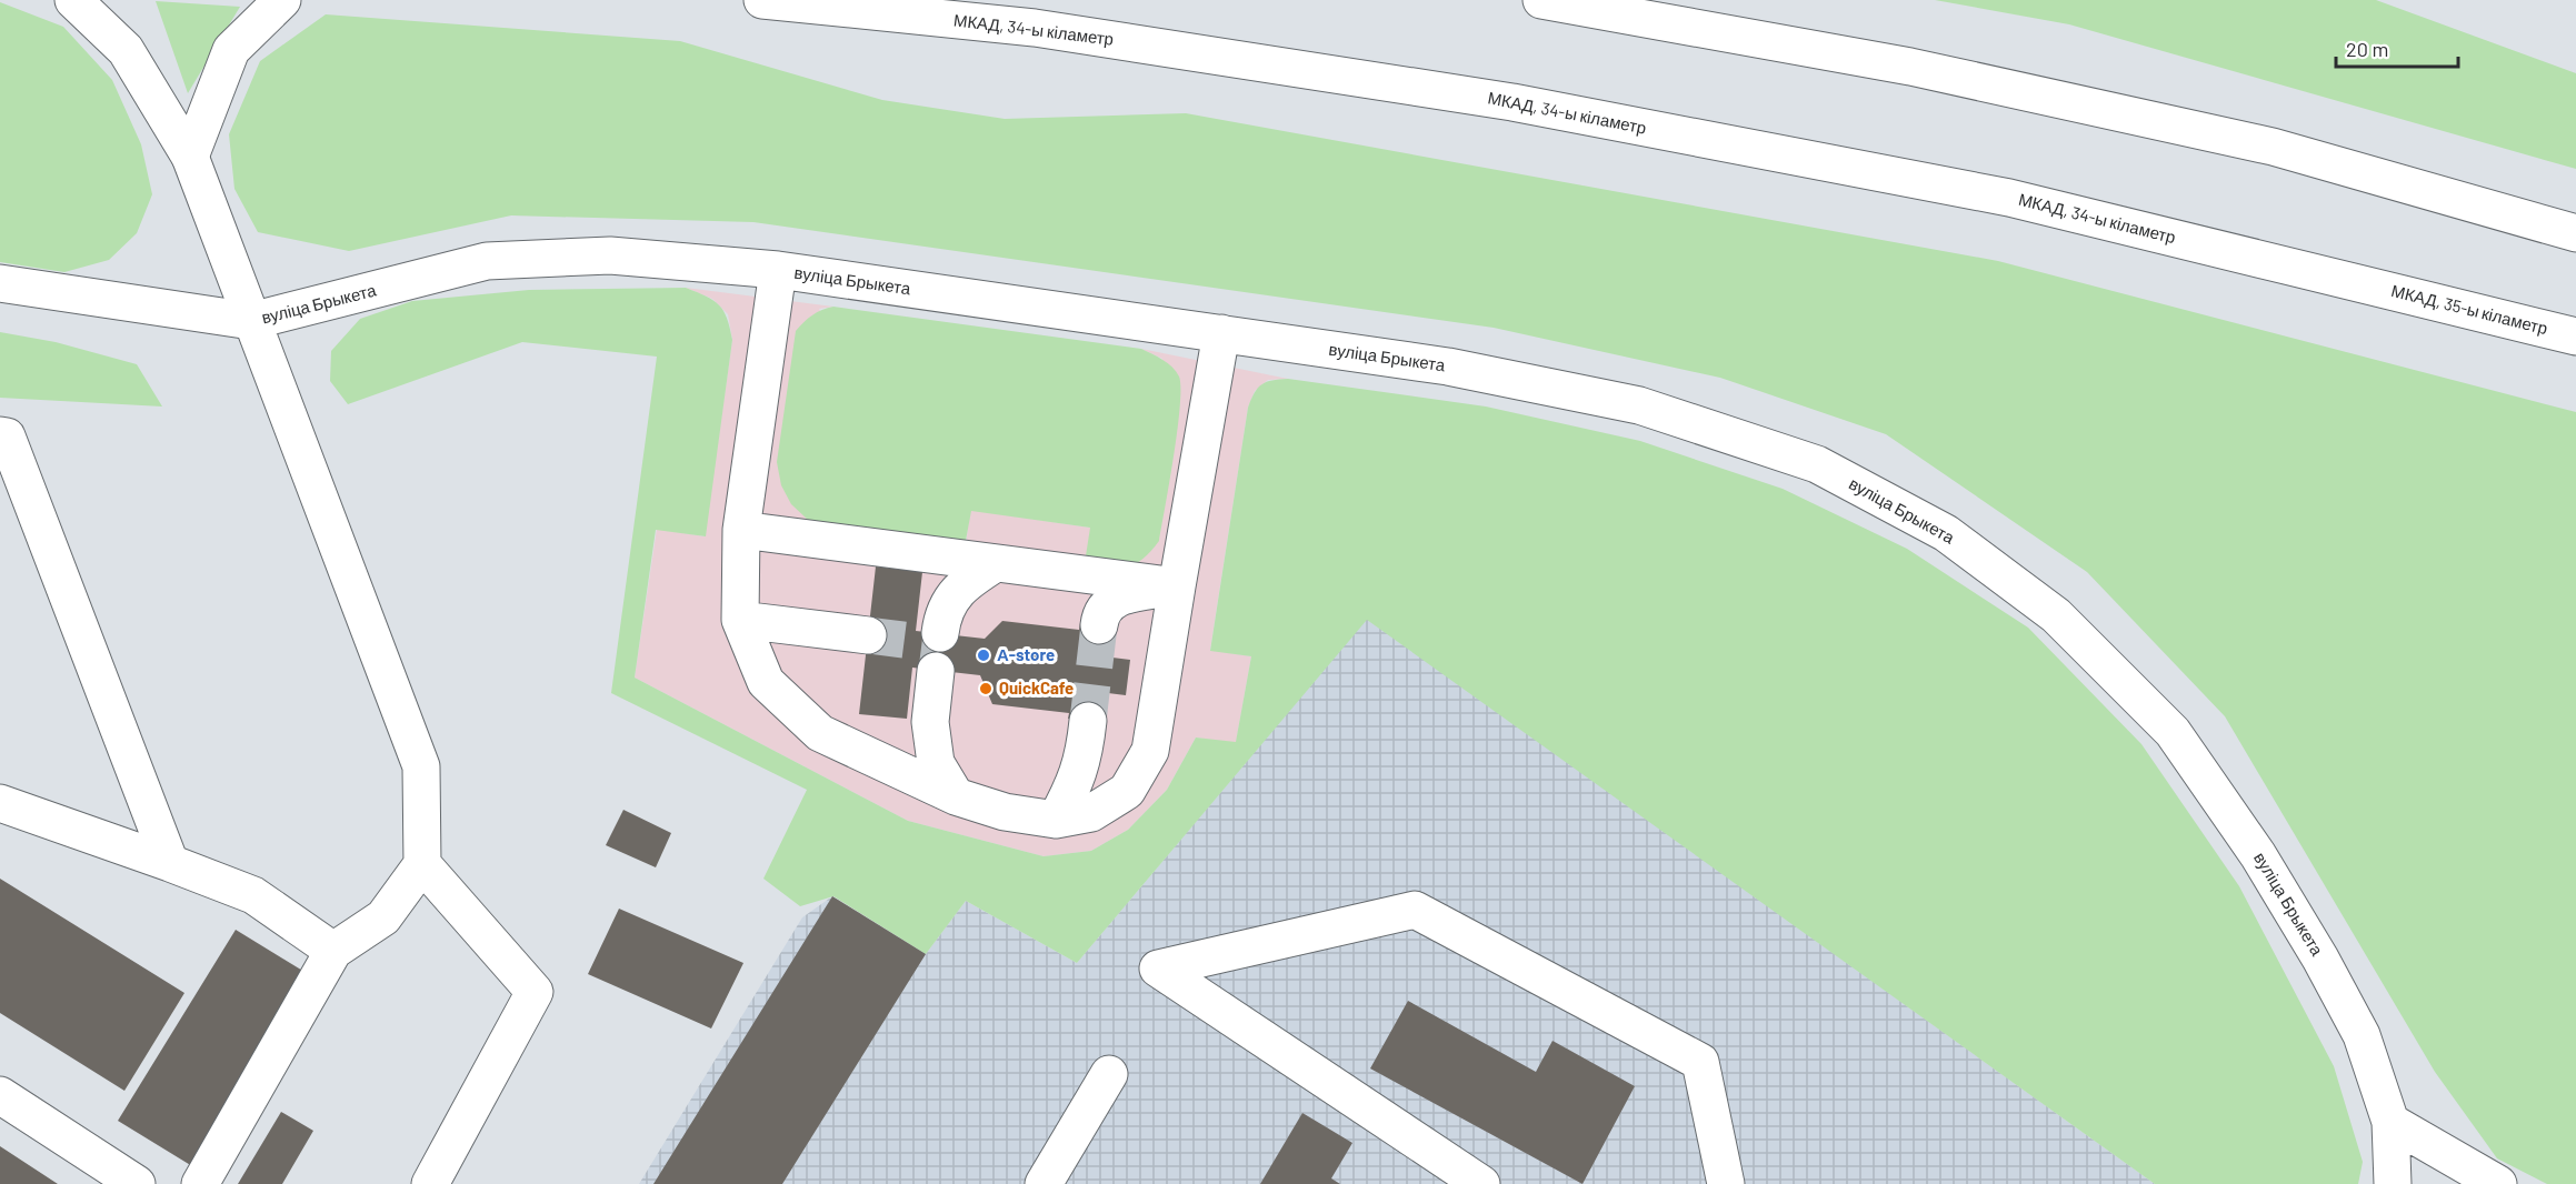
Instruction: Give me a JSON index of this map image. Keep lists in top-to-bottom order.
{
  "streets": {
    "main road": ["МКАД, 34-ы кіламетр", "вуліца Брыкета", "МКАД, 35-ы кіламетр"]
  },
  "crossings": [
    ["МКАД, 34-ы кіламетр", "МКАД, 35-ы кіламетр"]
  ],
  "places": ["А-store", "QuickCafe"],
  "scale_bar": "20 m"
}
